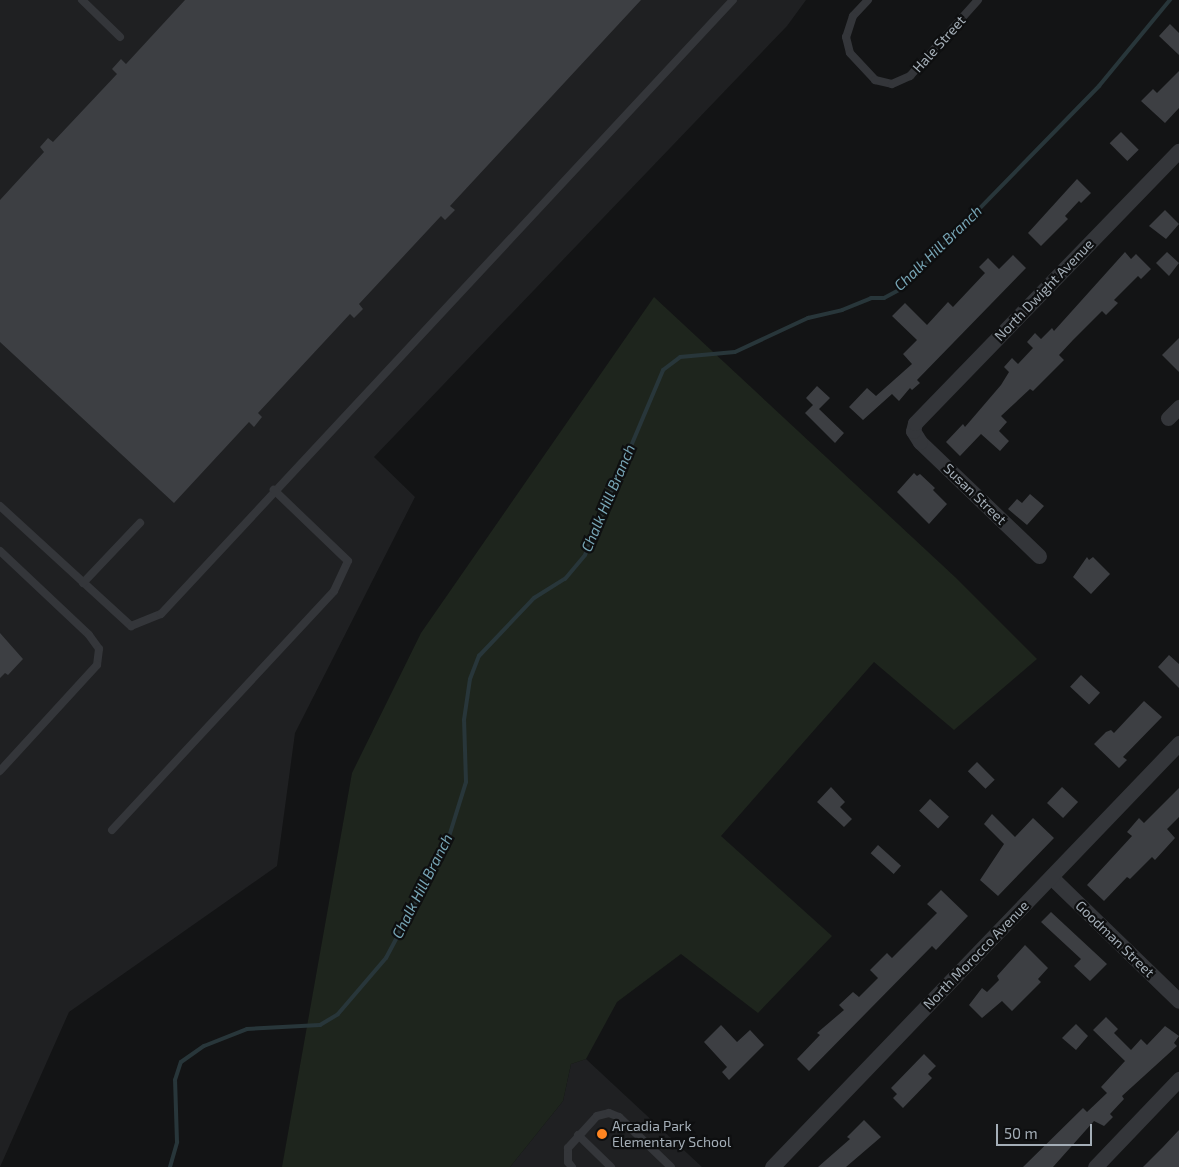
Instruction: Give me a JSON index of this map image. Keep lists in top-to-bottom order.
{
  "streets": {
    "street": [
      "North Dwight Avenue",
      "Susan Street",
      "Goodman Street",
      "North Morocco Avenue"
    ],
    "lane": ["Hale Street"]
  },
  "crossings": [
    ["North Dwight Avenue", "Susan Street"],
    ["Goodman Street", "North Morocco Avenue"]
  ],
  "water": ["Chalk Hill Branch"],
  "places": ["Arcadia Park Elementary School"],
  "scale_bar": "50 m"
}
